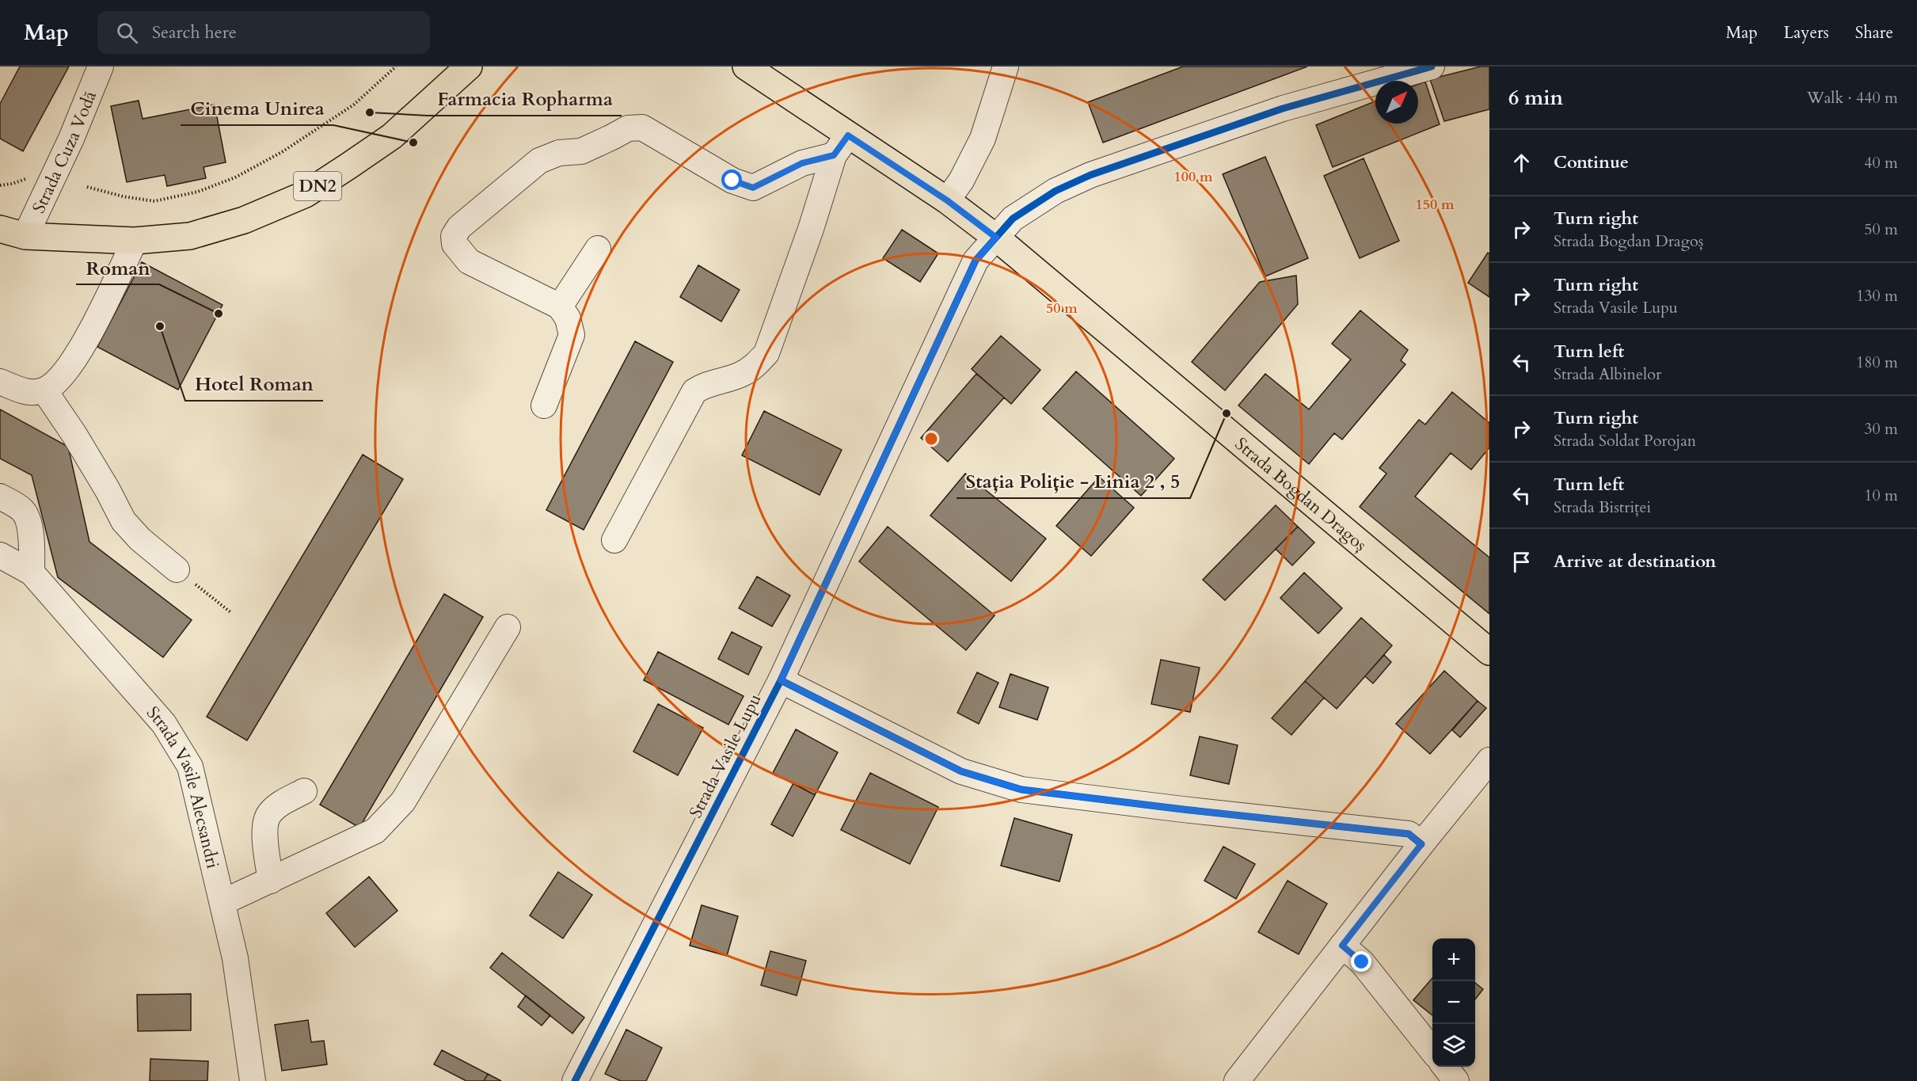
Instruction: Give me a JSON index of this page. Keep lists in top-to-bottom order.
{
  "streets": {
    "main road": ["DN2", "Strada Bogdan Dragoș"],
    "street": ["Strada Cuza Vodă", "Strada Vasile Lupu", "Strada Vasile Alecsandri"]
  },
  "crossings": [
    ["Strada Cuza Vodă", "DN2"],
    ["Strada Bogdan Dragoș", "Strada Vasile Lupu"]
  ],
  "places": [
    "Farmacia Ropharma",
    "Cinema Unirea",
    "Roman",
    "Hotel Roman",
    "Stația Poliție - Linia 2 , 5"
  ],
  "north": "top right",
  "page": {
    "header": "Map",
    "search": "Search here",
    "nav": ["Map", "Layers", "Share"],
    "heading": ["6 min", "Walk · 440 m"],
    "list": [
      ["Continue", "40 m"],
      ["Turn right", "Strada Bogdan Dragoș", "50 m"],
      ["Turn right", "Strada Vasile Lupu", "130 m"],
      ["Turn left", "Strada Albinelor", "180 m"],
      ["Turn right", "Strada Soldat Porojan", "30 m"],
      ["Turn left", "Strada Bistriței", "10 m"],
      "Arrive at destination"
    ],
    "map_buttons": ["+", "−"]
  },
  "rings": ["100 m", "150 m", "50 m"]
}
